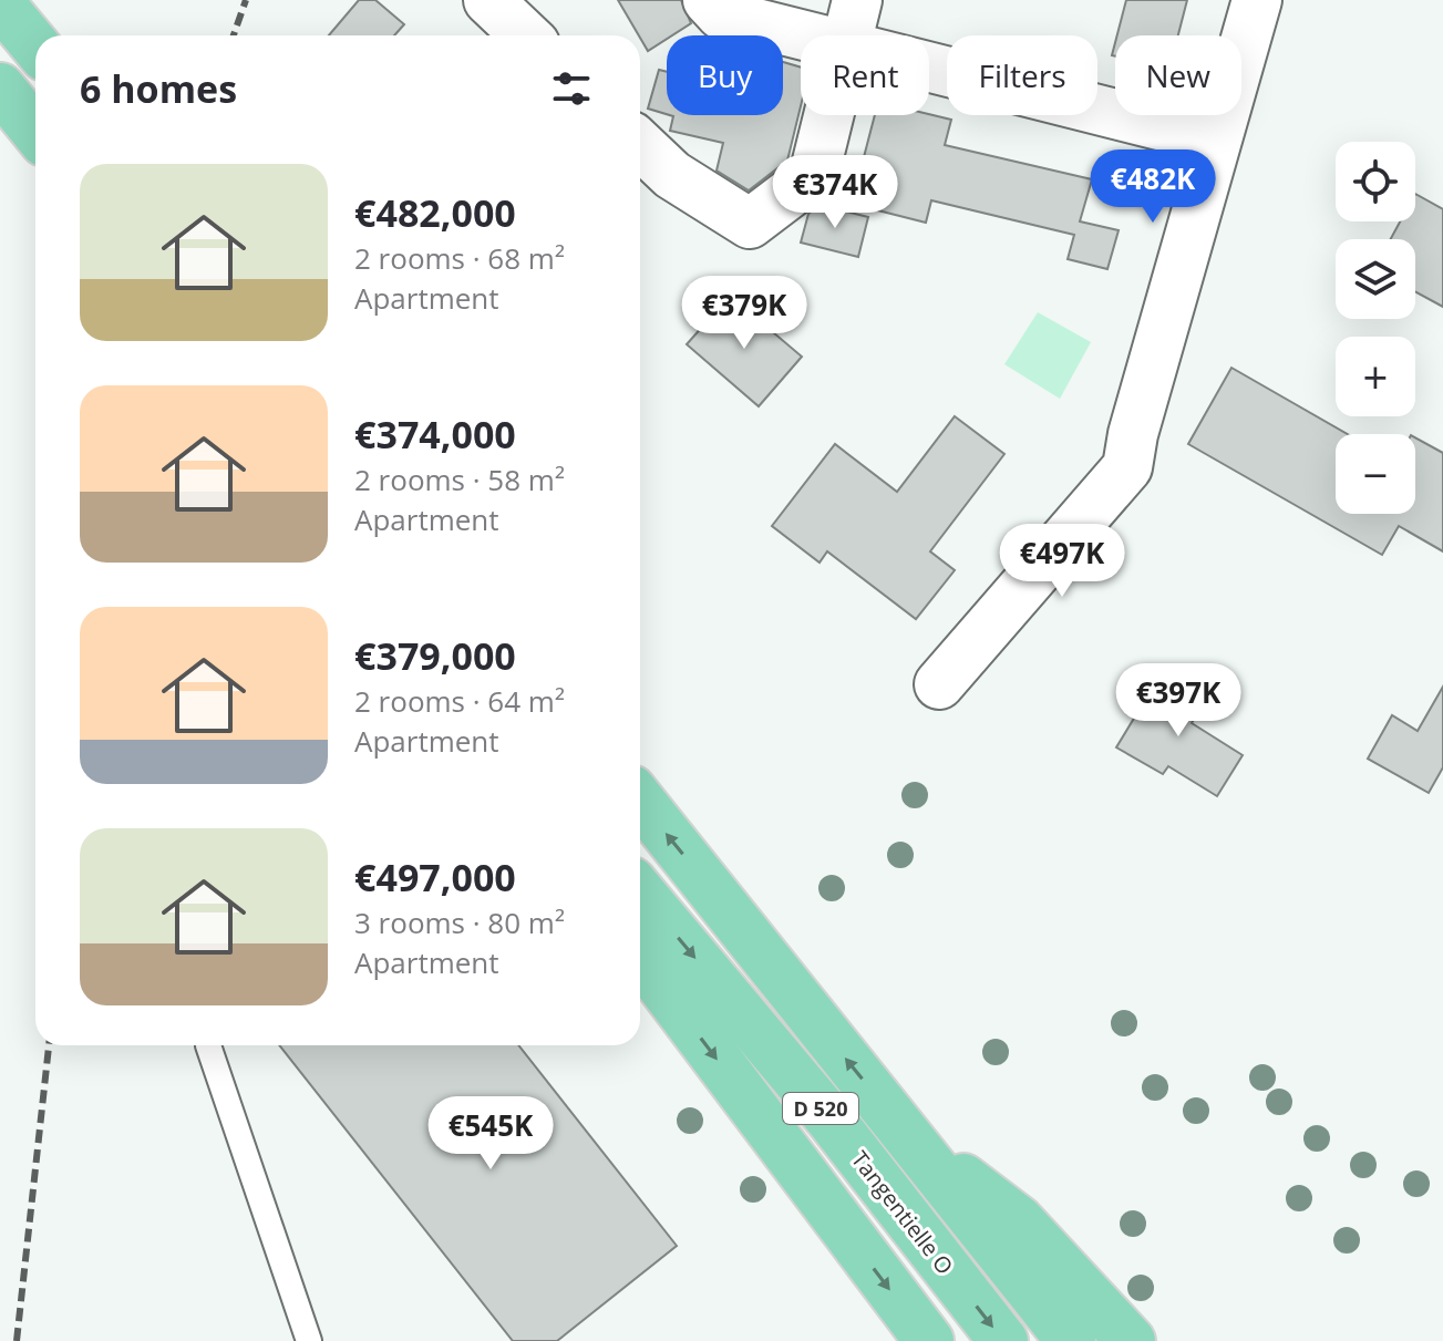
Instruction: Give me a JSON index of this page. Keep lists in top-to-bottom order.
{
  "streets": {
    "main road": ["D 520", "Tangentielle O"]
  },
  "page": {
    "chip": [
      "Buy",
      "Rent",
      "Filters",
      "New"
    ],
    "heading": "6 homes",
    "map_buttons": ["+", "−"],
    "list": [
      {
        "name": "€482,000",
        "note": "2 rooms · 68 m² · Apartment"
      },
      {
        "name": "€374,000",
        "note": "2 rooms · 58 m² · Apartment"
      },
      {
        "name": "€379,000",
        "note": "2 rooms · 64 m² · Apartment"
      },
      {
        "name": "€497,000",
        "note": "3 rooms · 80 m² · Apartment"
      }
    ],
    "price": [
      "€482K",
      "€374K",
      "€379K",
      "€497K",
      "€397K",
      "€545K"
    ]
  }
}
